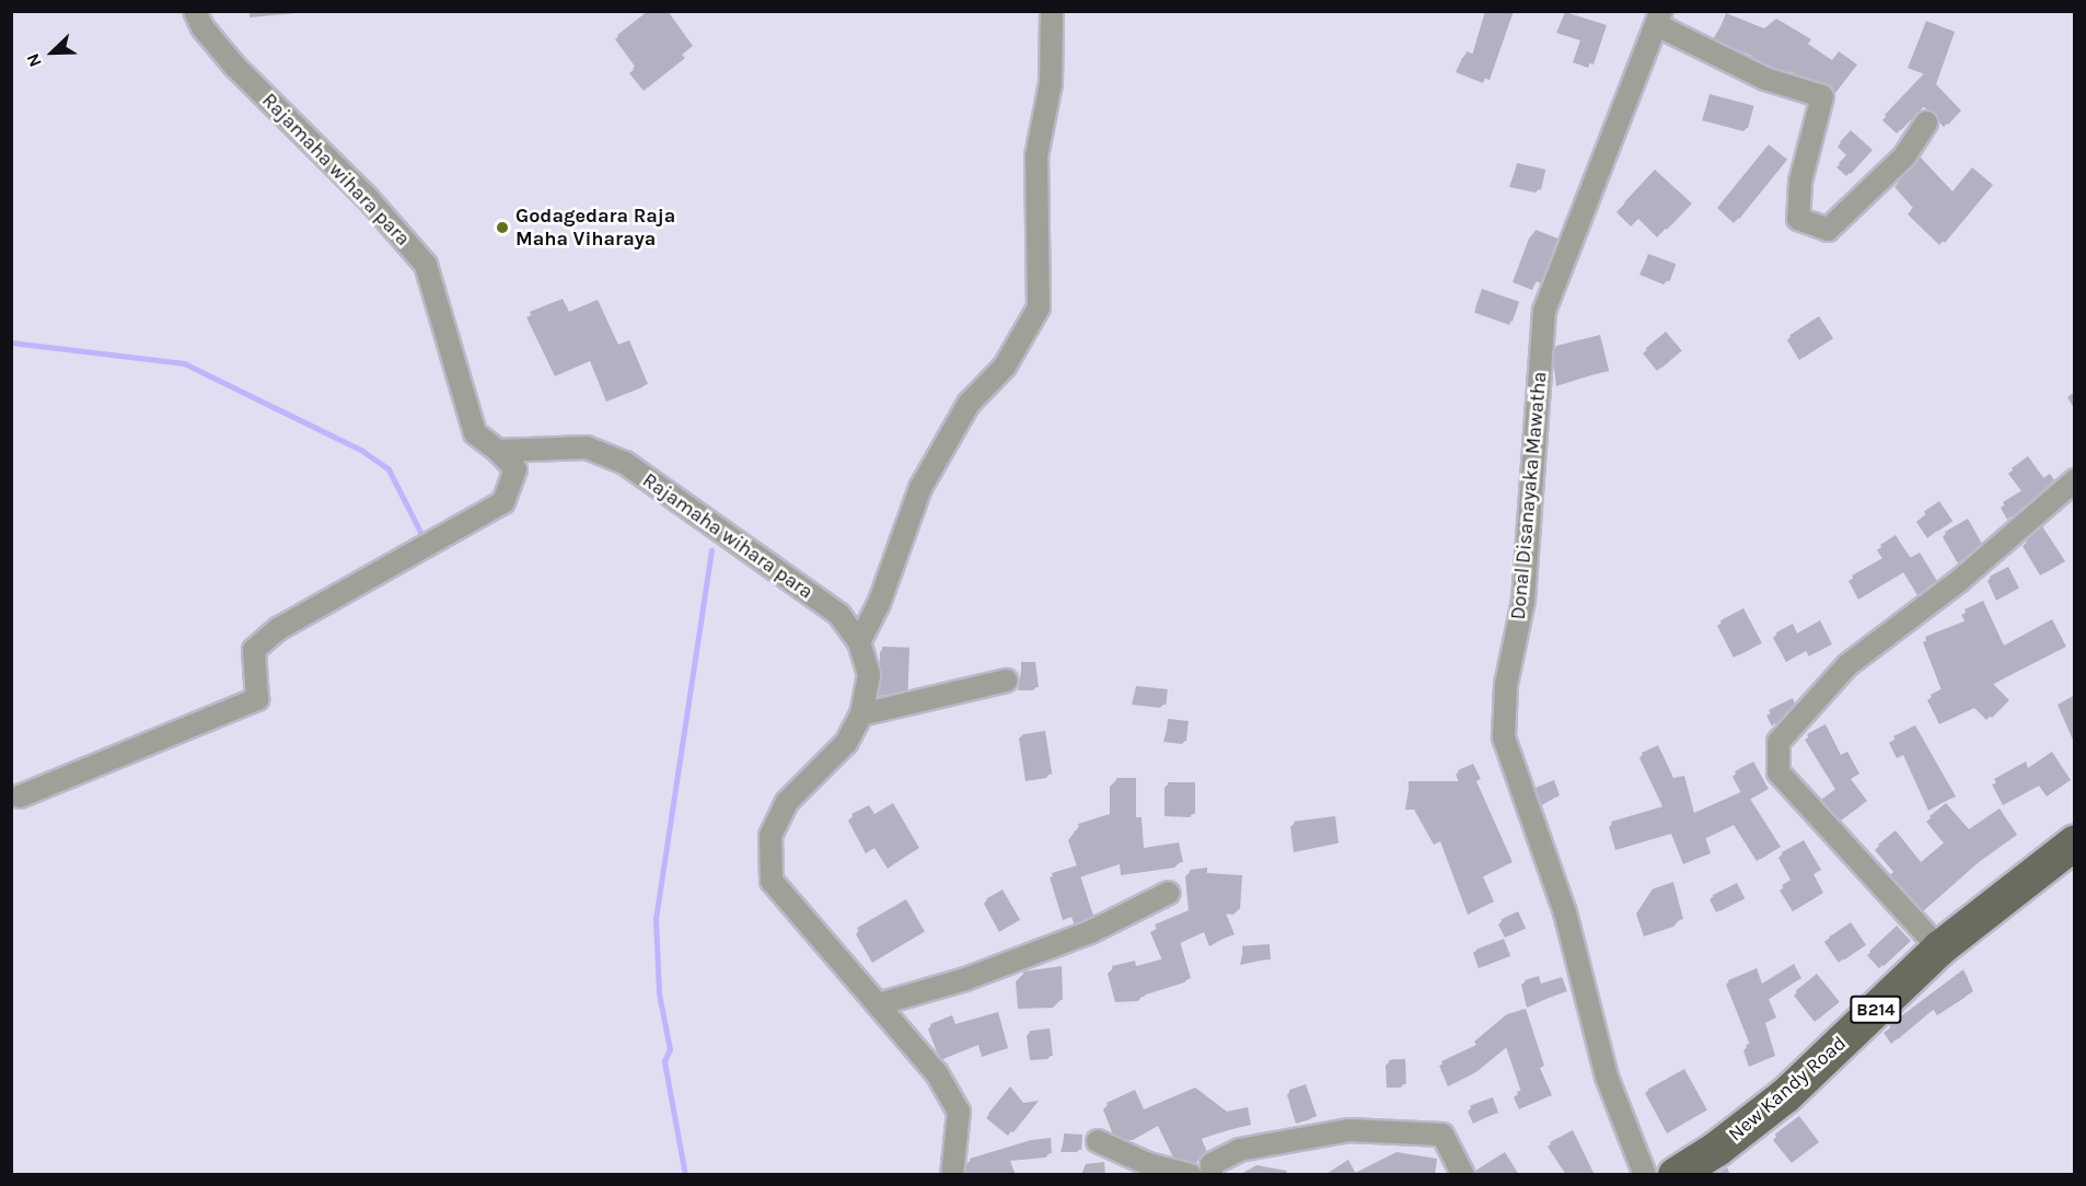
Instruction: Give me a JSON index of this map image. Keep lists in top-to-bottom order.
{
  "streets": {
    "main road": ["B214", "New Kandy Road"],
    "street": ["Rajamaha wihara para", "Donal Disanayaka Mawatha"]
  },
  "places": ["Godagedara Raja Maha Viharaya"],
  "north": "bottom left"
}
